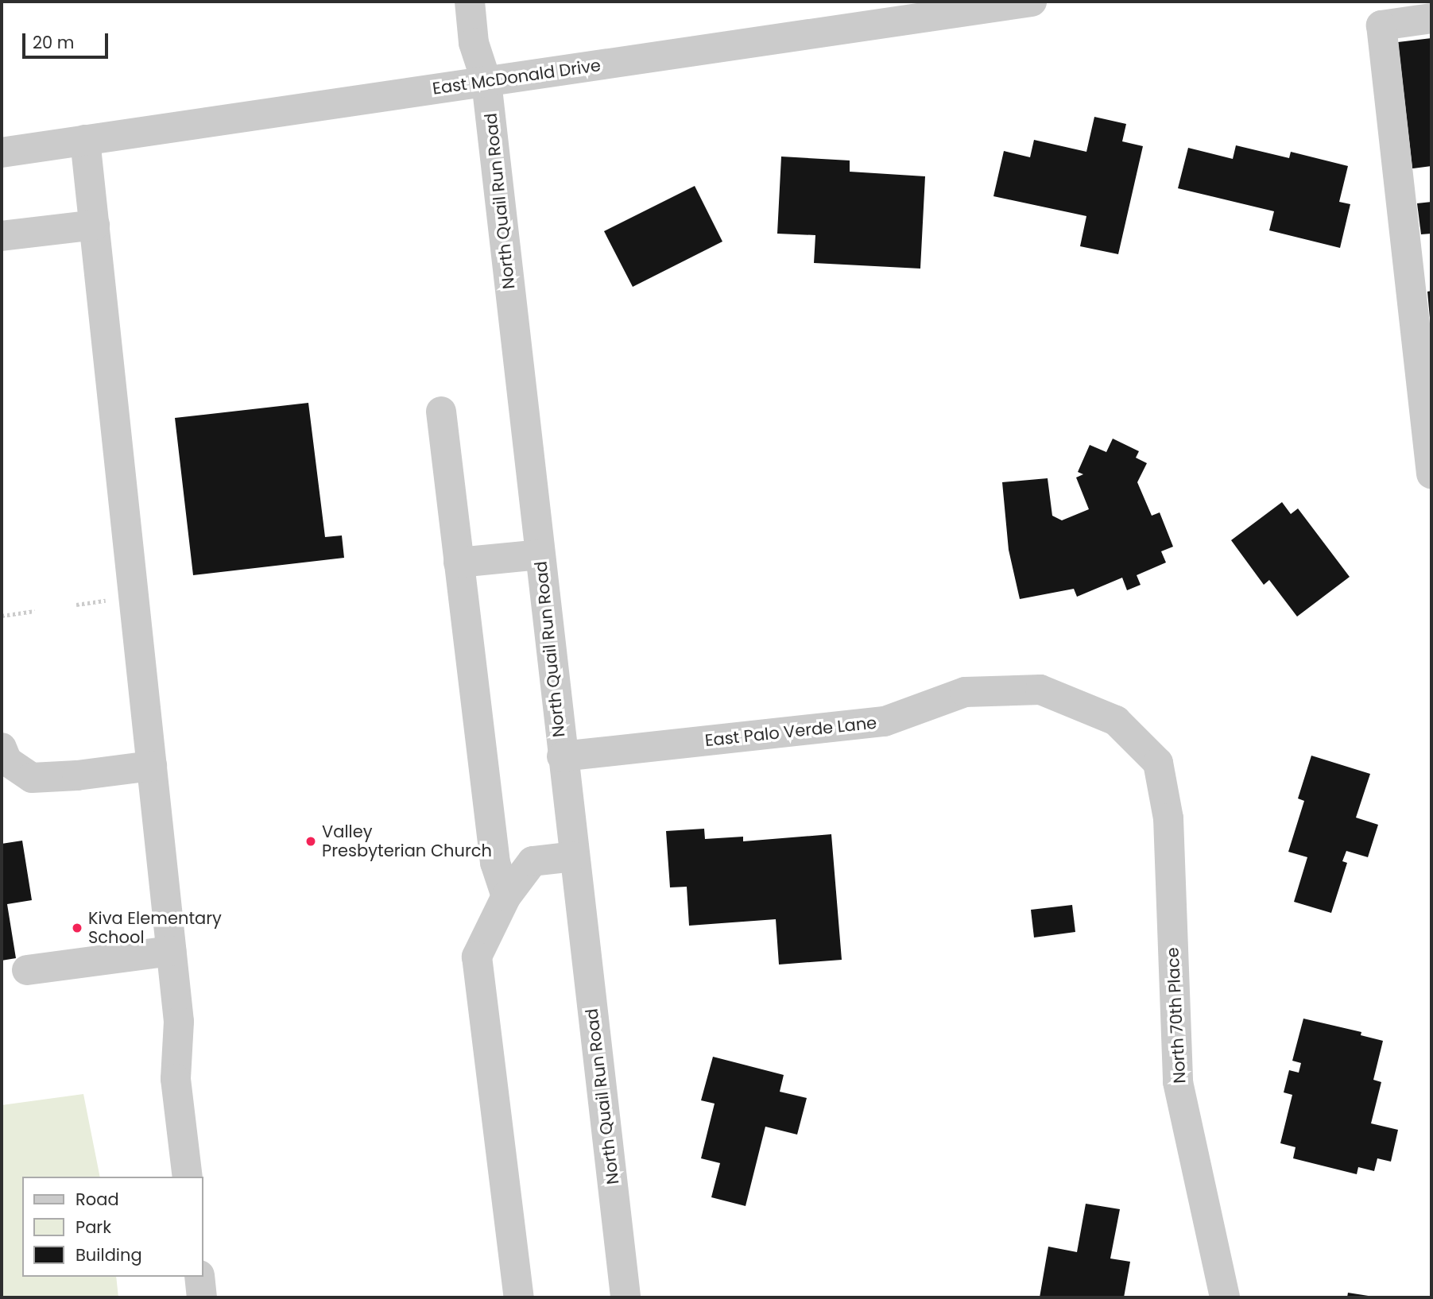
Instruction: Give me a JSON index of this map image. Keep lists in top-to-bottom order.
{
  "streets": {
    "street": [
      "East McDonald Drive",
      "North Quail Run Road",
      "East Palo Verde Lane",
      "North 70th Place"
    ]
  },
  "crossings": [
    ["East McDonald Drive", "North Quail Run Road"],
    ["North Quail Run Road", "East Palo Verde Lane"],
    ["East Palo Verde Lane", "North 70th Place"]
  ],
  "places": ["Valley Presbyterian Church", "Kiva Elementary School"],
  "legend": ["Road", "Park", "Building"],
  "scale_bar": "20 m"
}
